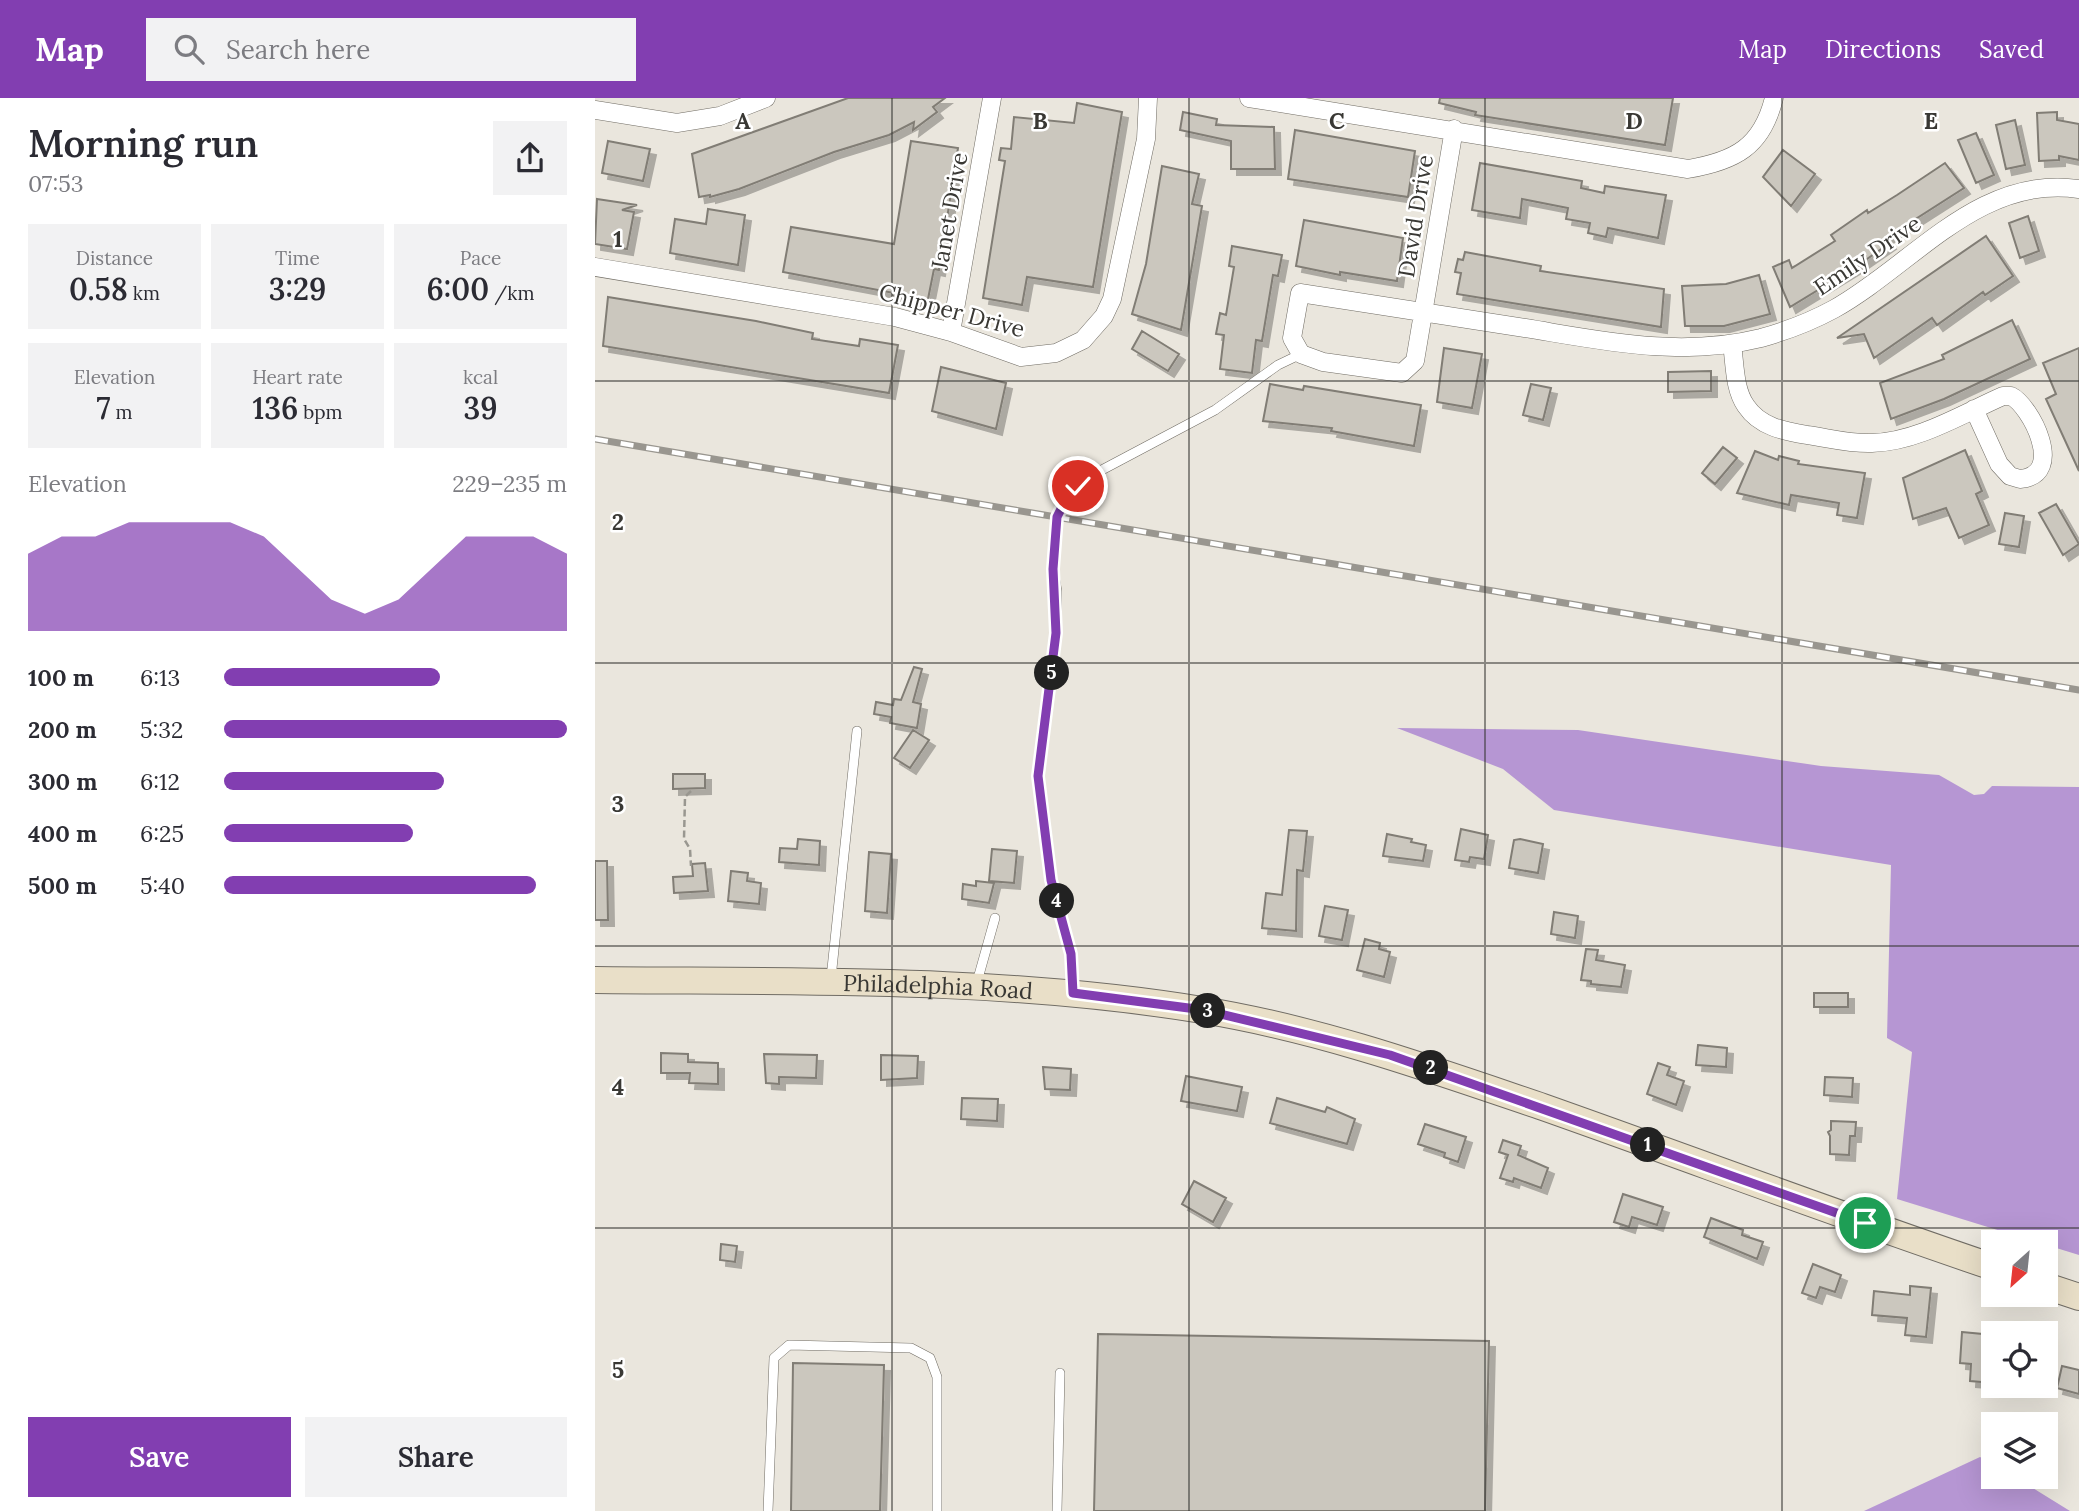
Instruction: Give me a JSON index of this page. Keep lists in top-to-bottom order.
{
  "streets": {
    "main road": ["Philadelphia Road"],
    "street": [
      "Janet Drive",
      "David Drive",
      "Emily Drive",
      "Chipper Drive"
    ]
  },
  "crossings": [
    ["Janet Drive", "Chipper Drive"],
    ["David Drive", "Emily Drive"]
  ],
  "north": "bottom left",
  "page": {
    "header": "Map",
    "search": "Search here",
    "nav": ["Map", "Directions", "Saved"],
    "heading": ["Morning run", "07:53"],
    "stats": [
      ["Distance", "0.58 km"],
      ["Time", "3:29"],
      ["Pace", "6:00 /km"],
      ["Elevation", "7 m"],
      ["Heart rate", "136 bpm"],
      ["kcal", "39"]
    ],
    "chart": ["Elevation", "229–235 m"],
    "list": [
      {
        "name": "100 m",
        "note": "6:13"
      },
      {
        "name": "200 m",
        "note": "5:32"
      },
      {
        "name": "300 m",
        "note": "6:12"
      },
      {
        "name": "400 m",
        "note": "6:25"
      },
      {
        "name": "500 m",
        "note": "5:40"
      }
    ],
    "pins": [
      "5",
      "4",
      "3",
      "2",
      "1"
    ],
    "buttons": ["Save", "Share"]
  },
  "grid": {
    "columns": [
      "A",
      "B",
      "C",
      "D",
      "E"
    ],
    "rows": [
      "1",
      "2",
      "3",
      "4",
      "5"
    ]
  }
}
